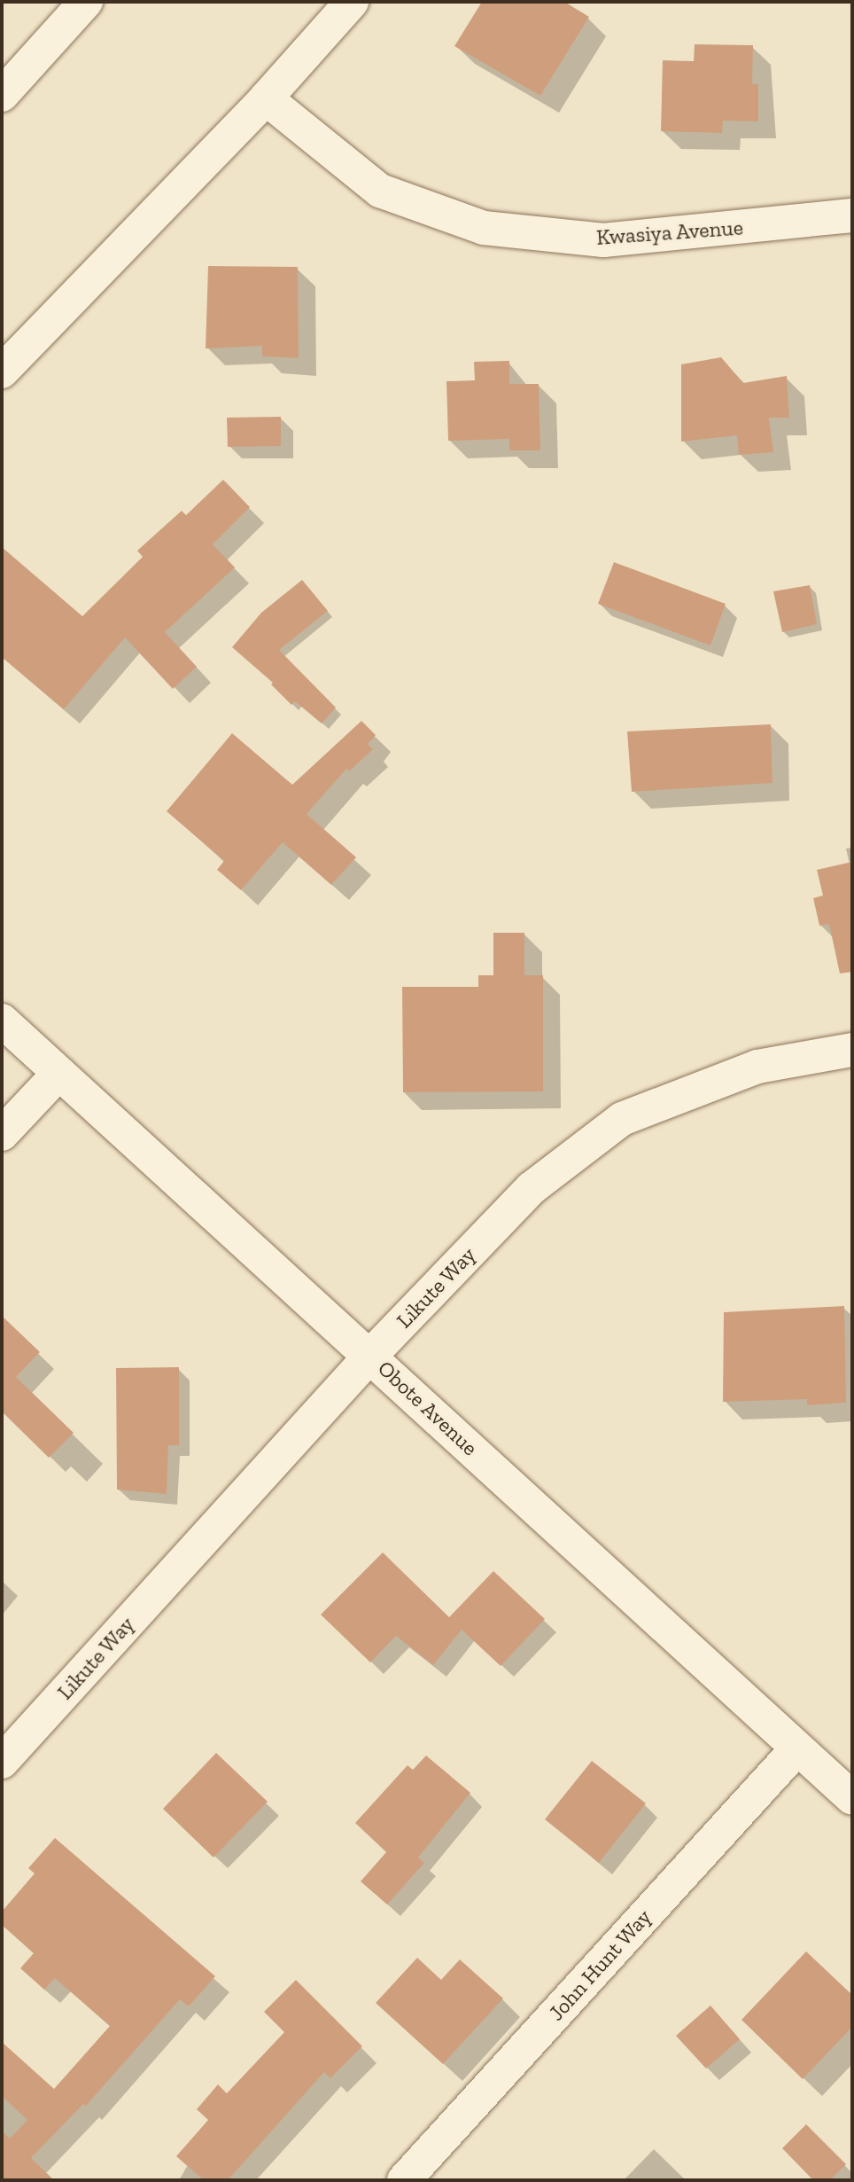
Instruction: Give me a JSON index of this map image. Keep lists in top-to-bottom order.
{
  "streets": {
    "street": [
      "Kwasiya Avenue",
      "Likute Way",
      "Obote Avenue",
      "John Hunt Way"
    ]
  },
  "crossings": [
    ["Likute Way", "Obote Avenue"],
    ["Obote Avenue", "John Hunt Way"]
  ]
}
